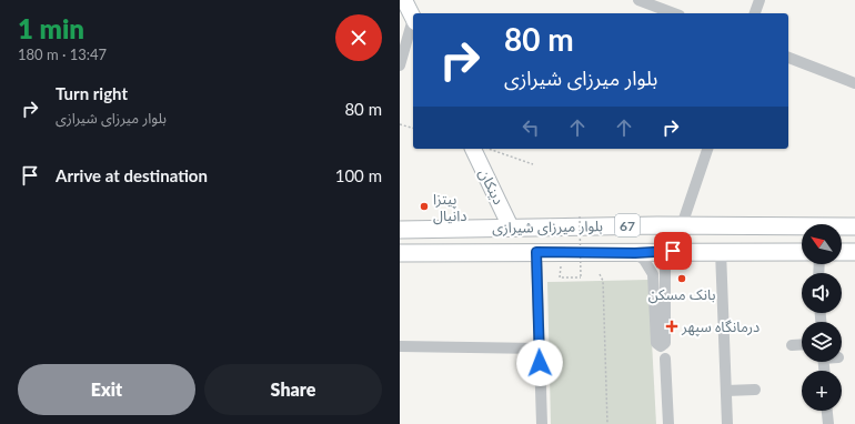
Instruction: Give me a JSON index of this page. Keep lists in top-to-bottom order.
{
  "streets": {
    "main road": ["دینکان", "67", "بلوار میرزای شیرازی"]
  },
  "crossings": [
    ["دینکان", "بلوار میرزای شیرازی"]
  ],
  "places": {
    "other": ["پیتزا دانیال", "بانک مسکن"],
    "health": ["درمانگاه سپهر"]
  },
  "north": "top left",
  "page": {
    "heading": ["1 min", "180 m · 13:47"],
    "turn": ["80 m", "بلوار میرزای شیرازی"],
    "list": [
      {
        "name": "Turn right",
        "note": "بلوار میرزای شیرازی",
        "value": "80 m"
      },
      {
        "name": "Arrive at destination",
        "value": "100 m"
      }
    ],
    "map_buttons": "+",
    "buttons": ["Exit", "Share"]
  }
}
